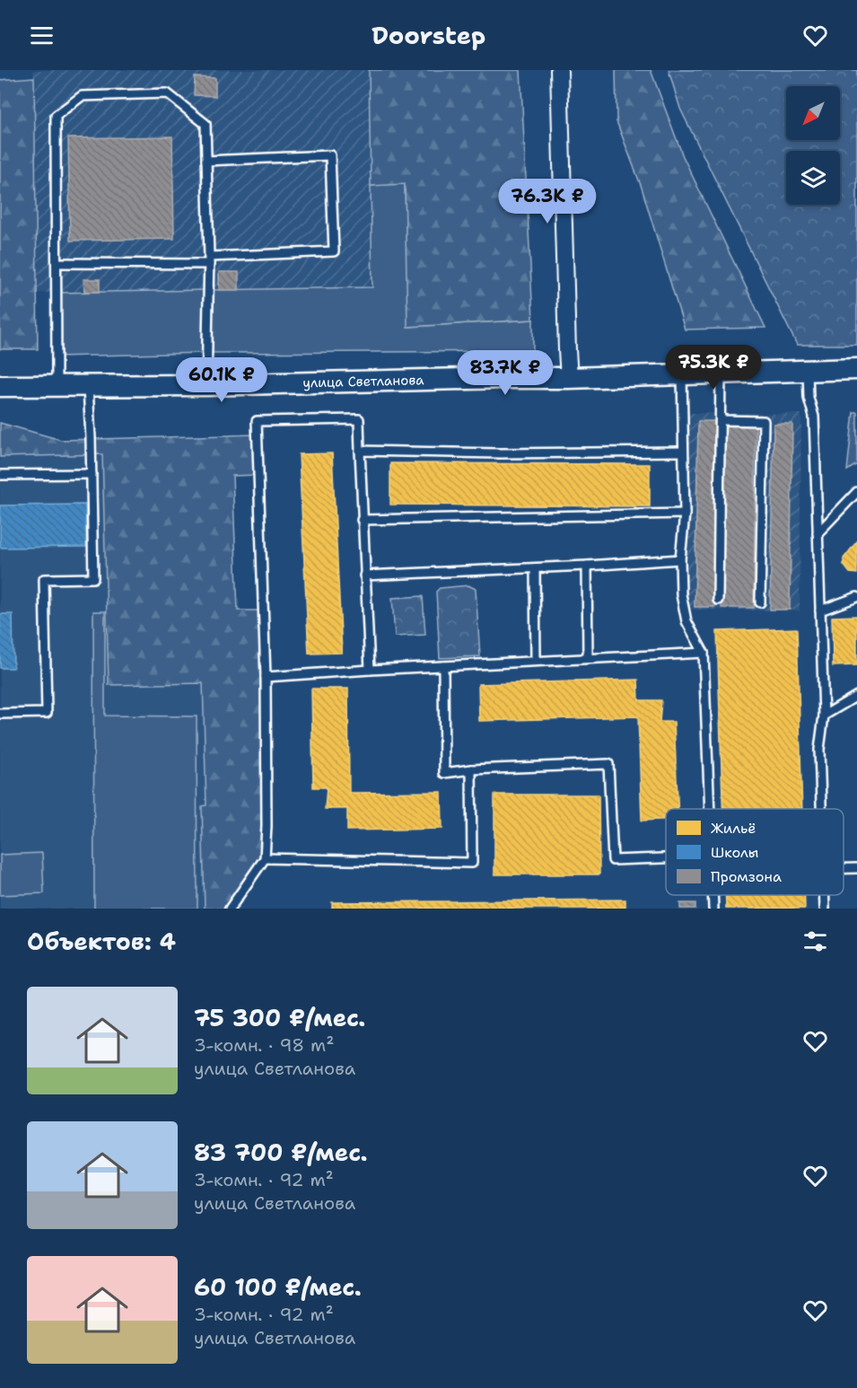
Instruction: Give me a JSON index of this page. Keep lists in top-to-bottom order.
{
  "streets": {
    "street": ["улица Светланова"]
  },
  "legend": ["Жильё", "Школы", "Промзона"],
  "north": "bottom left",
  "page": {
    "header": "Doorstep",
    "price": [
      "76.3K ₽",
      "75.3K ₽",
      "83.7K ₽",
      "60.1K ₽"
    ],
    "heading": "Объектов: 4",
    "list": [
      {
        "name": "75 300 ₽/мес.",
        "note": "3-комн. · 98 m² · улица Светланова"
      },
      {
        "name": "83 700 ₽/мес.",
        "note": "3-комн. · 92 m² · улица Светланова"
      },
      {
        "name": "60 100 ₽/мес.",
        "note": "3-комн. · 92 m² · улица Светланова"
      }
    ]
  }
}
